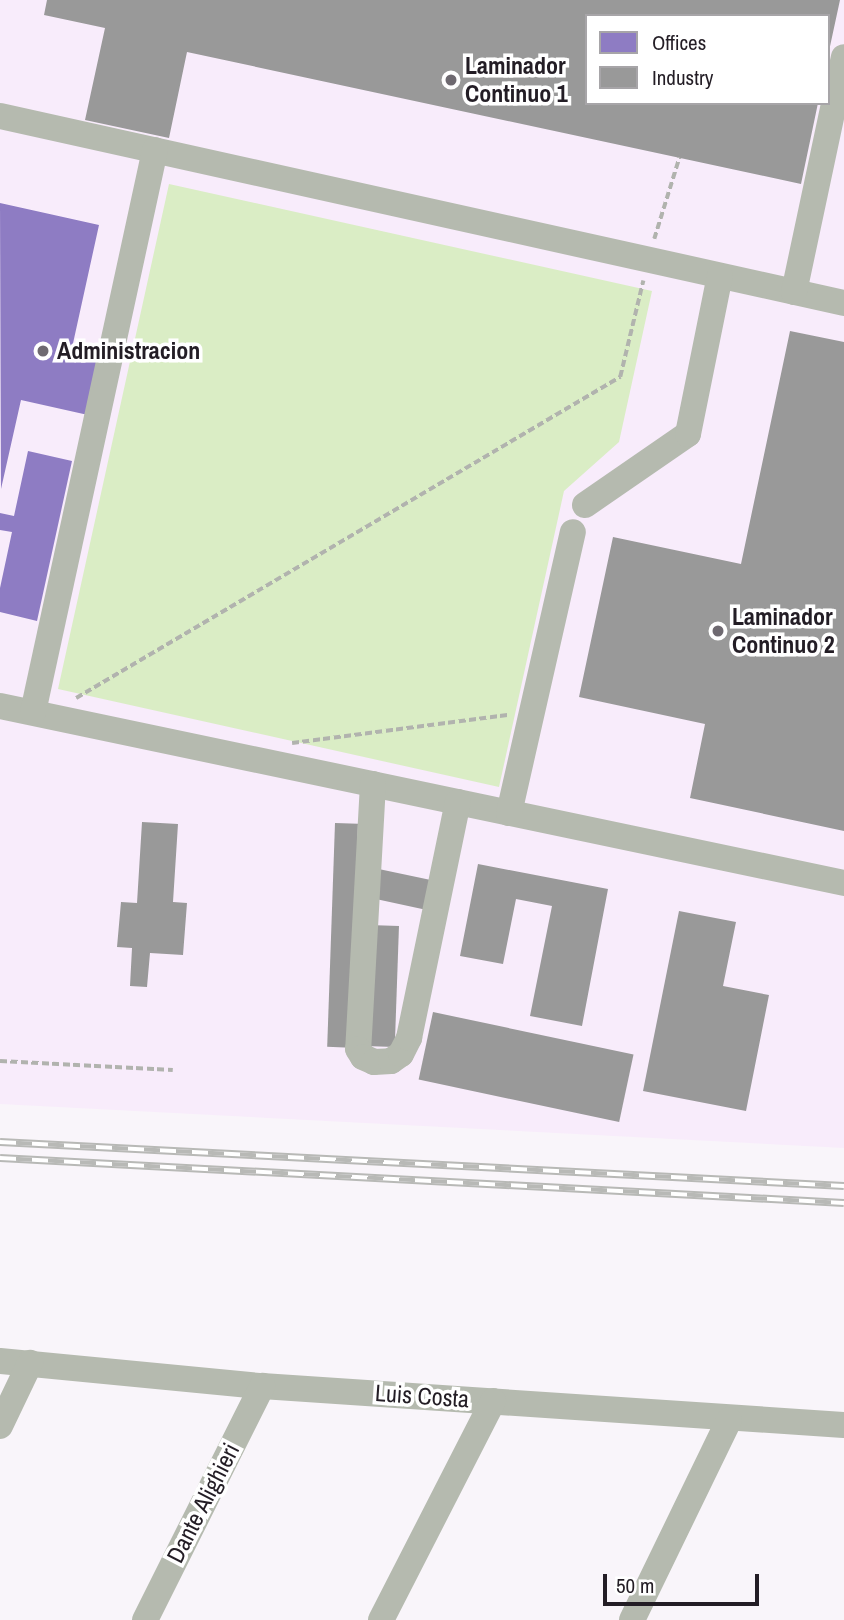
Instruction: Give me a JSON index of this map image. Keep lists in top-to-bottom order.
{
  "streets": {
    "street": ["Luis Costa", "Dante Alighieri"]
  },
  "crossings": [
    ["Luis Costa", "Dante Alighieri"]
  ],
  "places": ["Laminador Continuo 1", "Administracion", "Laminador Continuo 2"],
  "legend": ["Offices", "Industry"],
  "scale_bar": "50 m"
}
